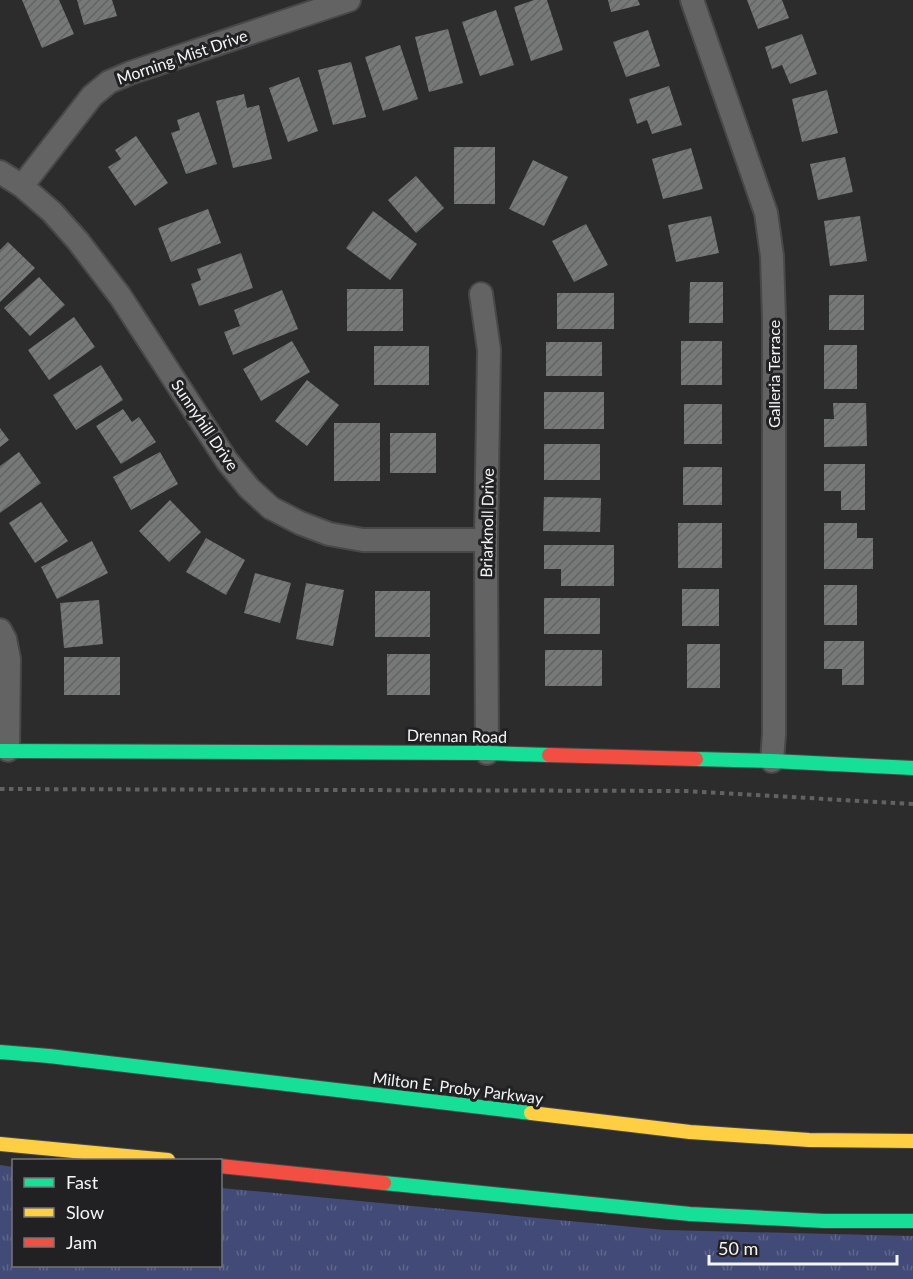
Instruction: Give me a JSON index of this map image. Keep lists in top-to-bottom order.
{
  "streets": {
    "main road": ["Drennan Road", "Milton E. Proby Parkway"],
    "street": [
      "Morning Mist Drive",
      "Galleria Terrace",
      "Sunnyhill Drive",
      "Briarknoll Drive"
    ]
  },
  "crossings": [
    ["Morning Mist Drive", "Sunnyhill Drive"],
    ["Galleria Terrace", "Drennan Road"],
    ["Sunnyhill Drive", "Briarknoll Drive"],
    ["Briarknoll Drive", "Drennan Road"]
  ],
  "legend": ["Fast", "Slow", "Jam"],
  "scale_bar": "50 m"
}
